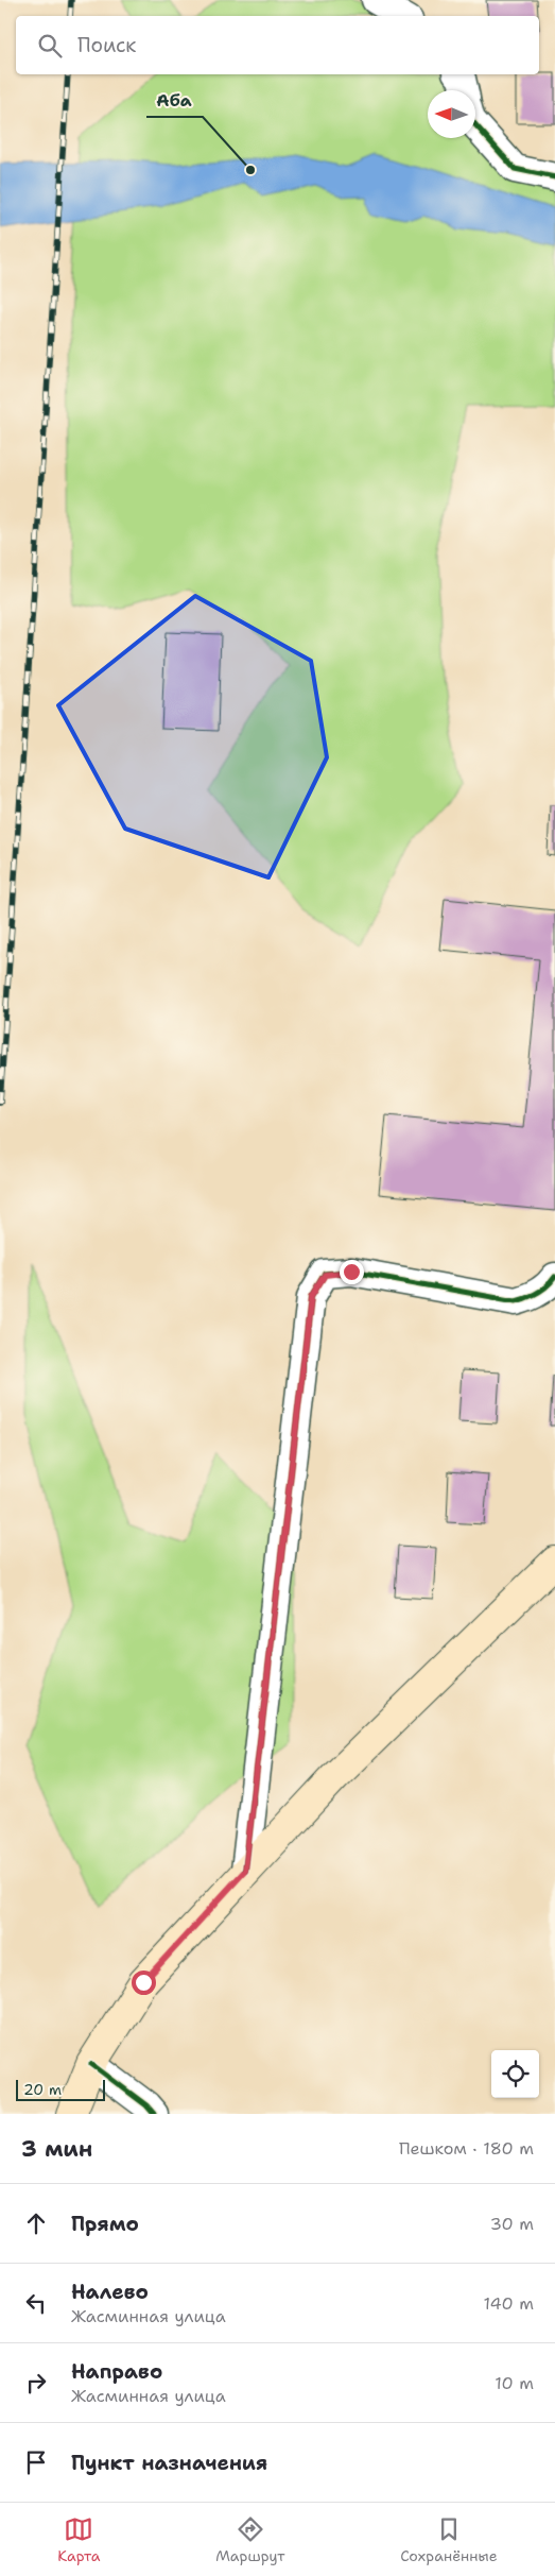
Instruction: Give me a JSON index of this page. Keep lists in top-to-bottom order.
{
  "places": ["Аба"],
  "scale_bar": "20 m",
  "north": "left",
  "page": {
    "search": "Поиск",
    "scale": "20 m",
    "heading": ["3 мин", "Пешком · 180 m"],
    "list": [
      ["Прямо", "30 m"],
      ["Налево", "Жасминная улица", "140 m"],
      ["Направо", "Жасминная улица", "10 m"],
      "Пункт назначения"
    ],
    "nav": ["Карта", "Маршрут", "Сохранённые"]
  }
}
